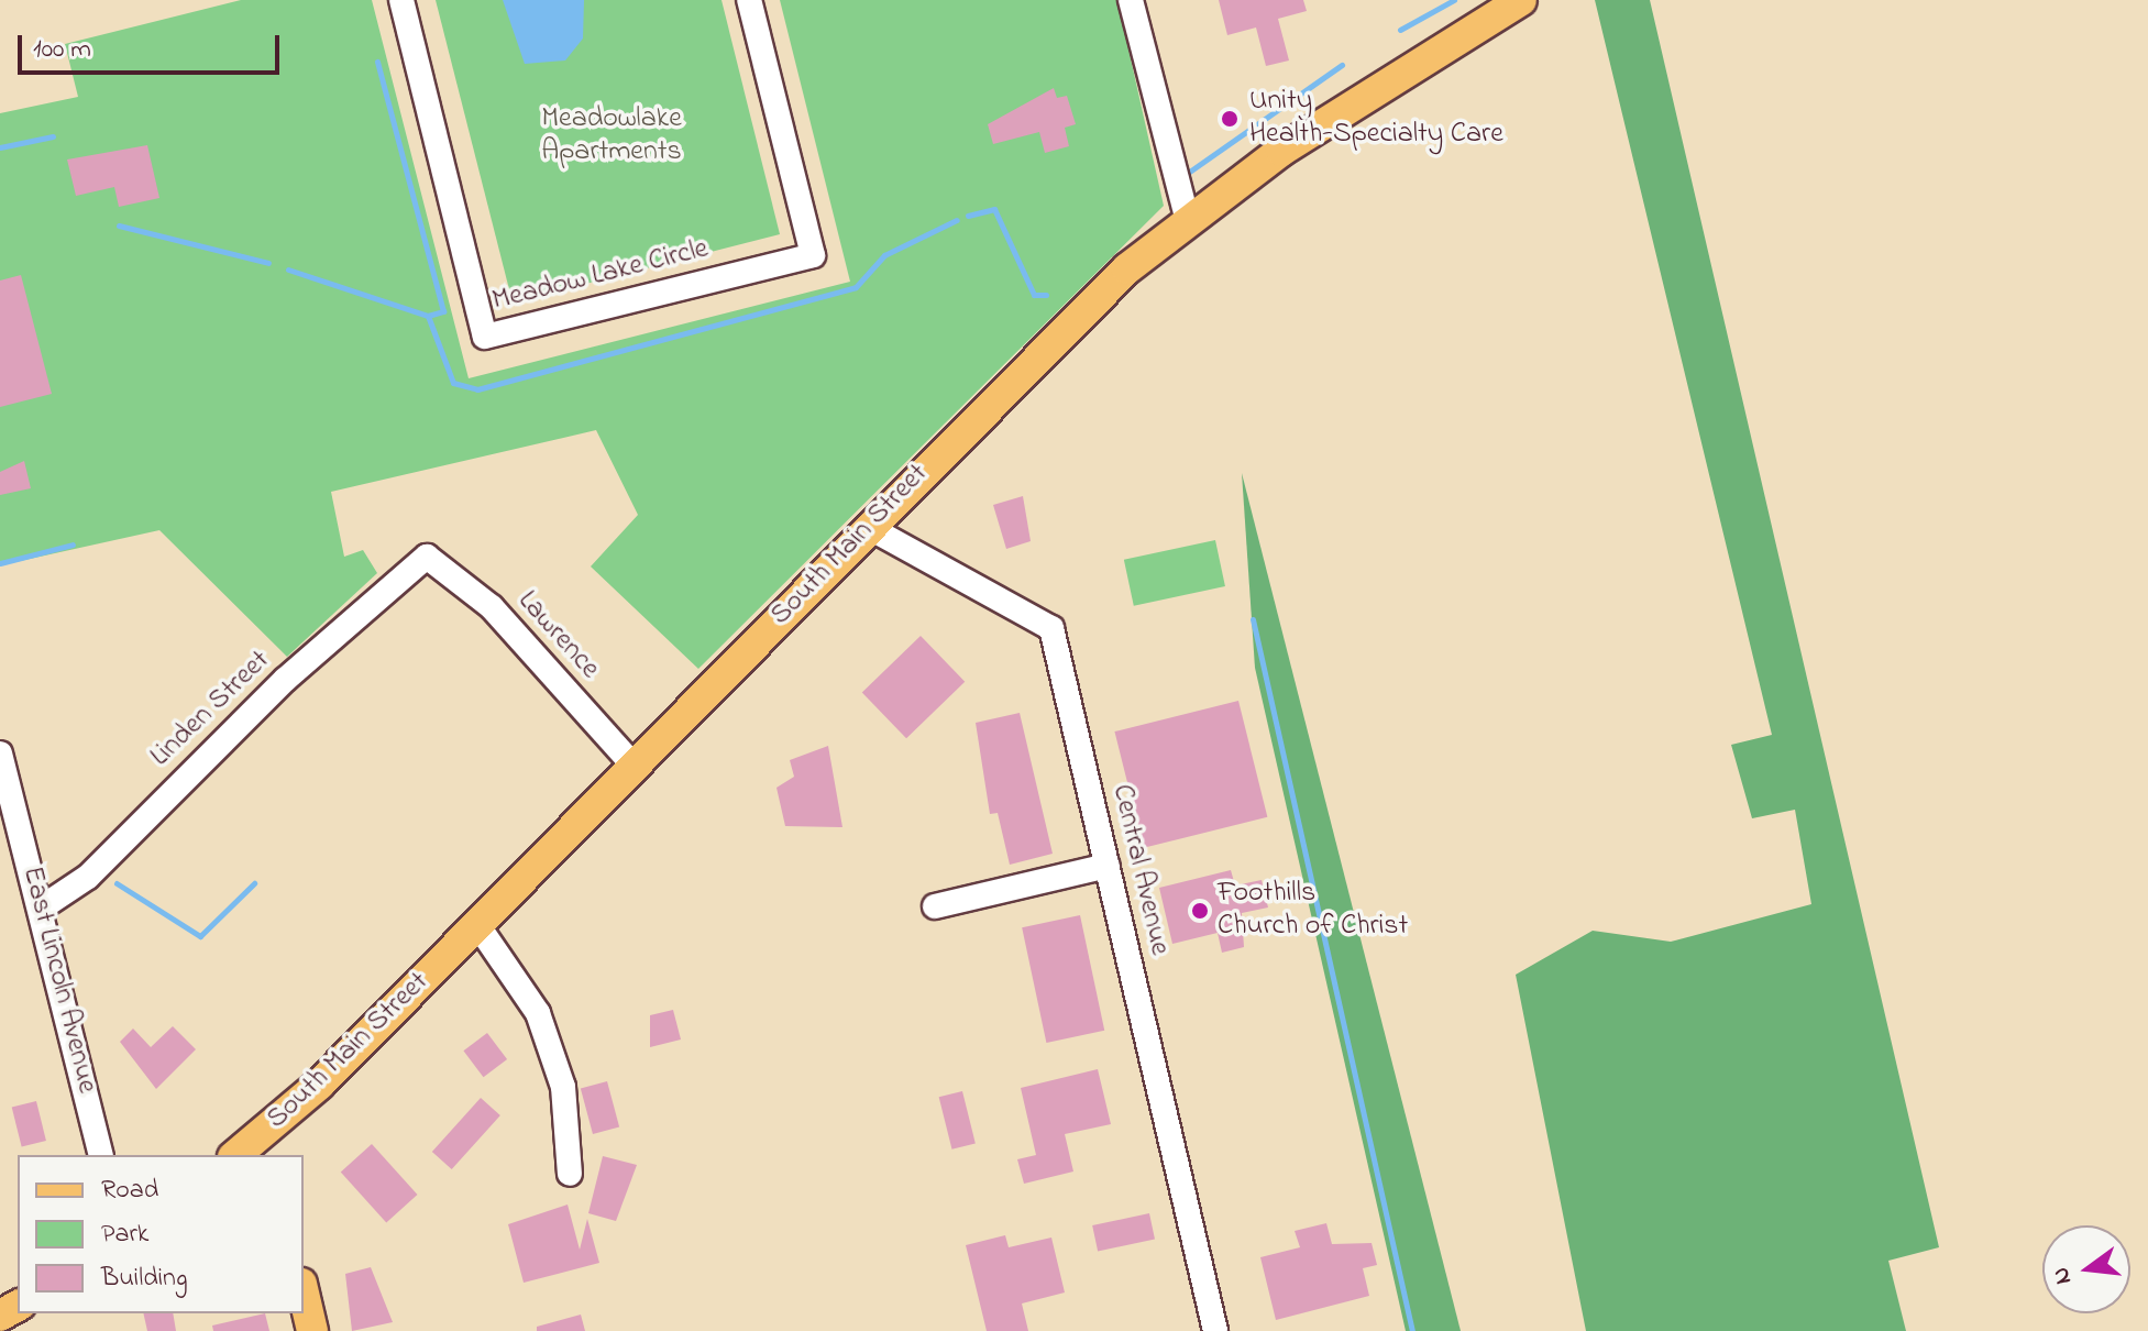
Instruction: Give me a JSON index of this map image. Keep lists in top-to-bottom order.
{
  "streets": {
    "main road": ["South Main Street"],
    "street": [
      "Meadow Lake Circle",
      "Lawrence",
      "Linden Street",
      "Central Avenue",
      "East Lincoln Avenue"
    ]
  },
  "crossings": [
    ["South Main Street", "Lawrence"],
    ["South Main Street", "Central Avenue"],
    ["Lawrence", "Linden Street"],
    ["Linden Street", "East Lincoln Avenue"]
  ],
  "parks": ["Meadowlake Apartments"],
  "places": ["Unity Health-Specialty Care", "Foothills Church of Christ"],
  "legend": ["Road", "Park", "Building"],
  "scale_bar": "100 m",
  "north": "left"
}
